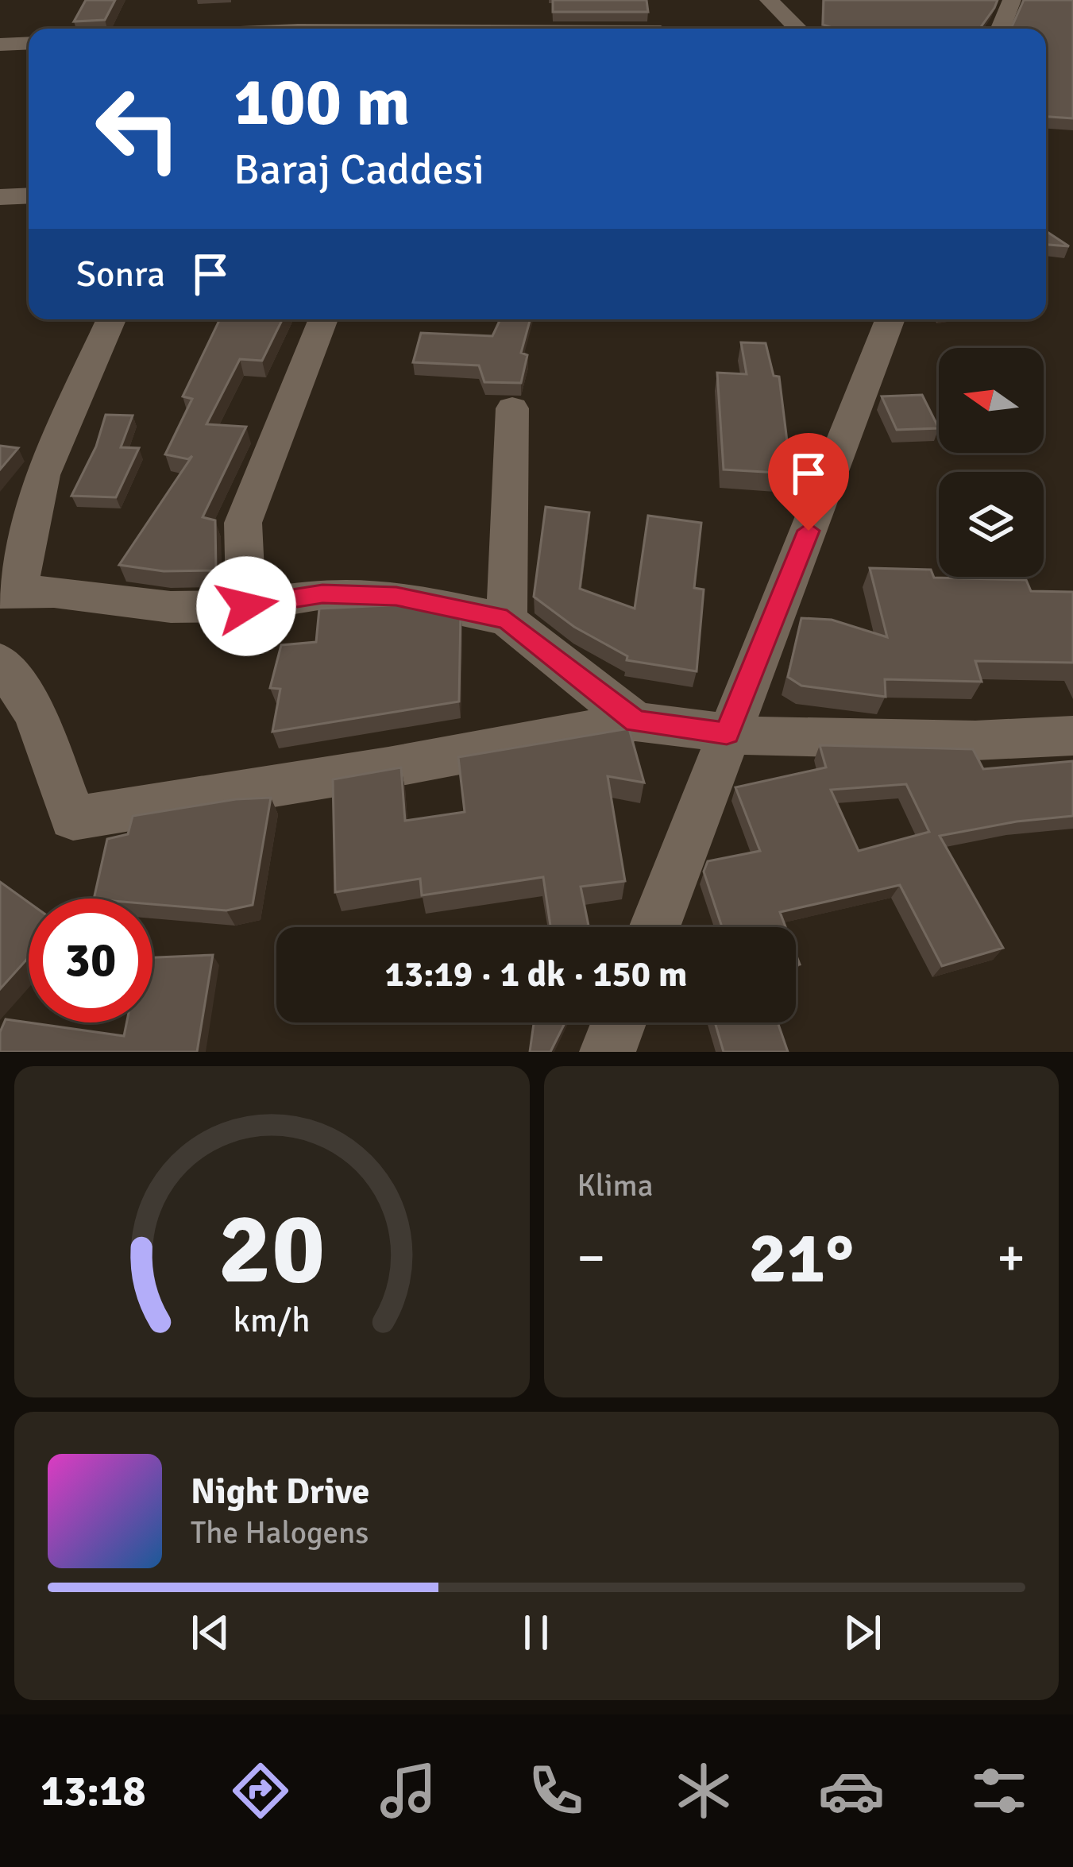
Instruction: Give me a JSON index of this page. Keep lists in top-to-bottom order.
{
  "north": "left",
  "page": {
    "turn": ["100 m", "Baraj Caddesi"],
    "then": "Sonra",
    "limit": "30",
    "trip": "13:19 · 1 dk · 150 m",
    "tile": "Klima",
    "heat": ["−", "21°", "+"],
    "song": ["Night Drive", "The Halogens"],
    "tabs": "13:18",
    "gauge": ["20", "km/h"]
  }
}
